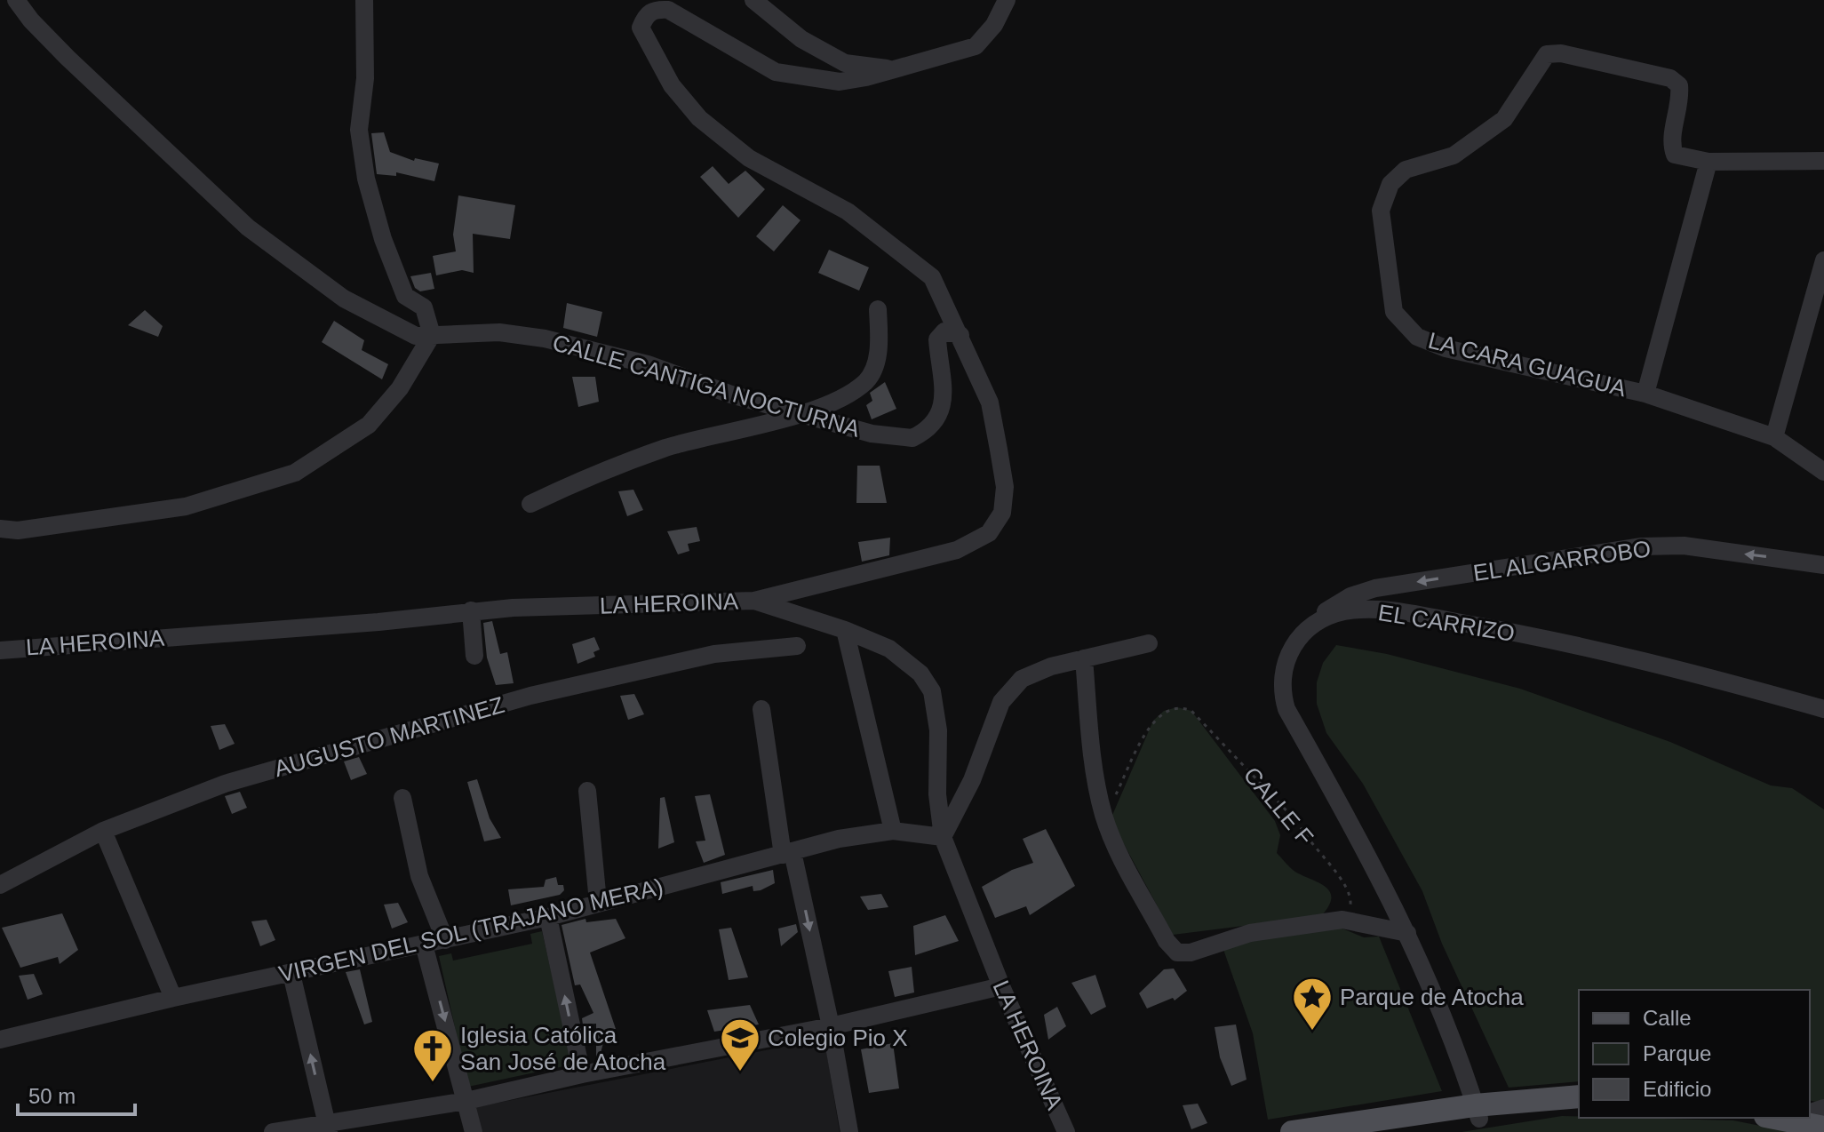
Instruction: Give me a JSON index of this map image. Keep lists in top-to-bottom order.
{
  "streets": {
    "street": [
      "LA CARA GUAGUA",
      "CALLE CANTIGA NOCTURNA",
      "EL ALGARROBO",
      "LA HEROINA",
      "EL CARRIZO",
      "AUGUSTO MARTINEZ",
      "VIRGEN DEL SOL (TRAJANO MERA)"
    ],
    "path": ["CALLE F"]
  },
  "crossings": [
    ["EL ALGARROBO", "EL CARRIZO"],
    ["LA HEROINA", "VIRGEN DEL SOL (TRAJANO MERA)"]
  ],
  "one_way": ["EL ALGARROBO"],
  "places": {
    "place": ["Parque de Atocha"],
    "school or university": ["Colegio Pio X"],
    "church": ["Iglesia Católica San José de Atocha"]
  },
  "legend": ["Calle", "Parque", "Edificio"],
  "scale_bar": "50 m"
}
